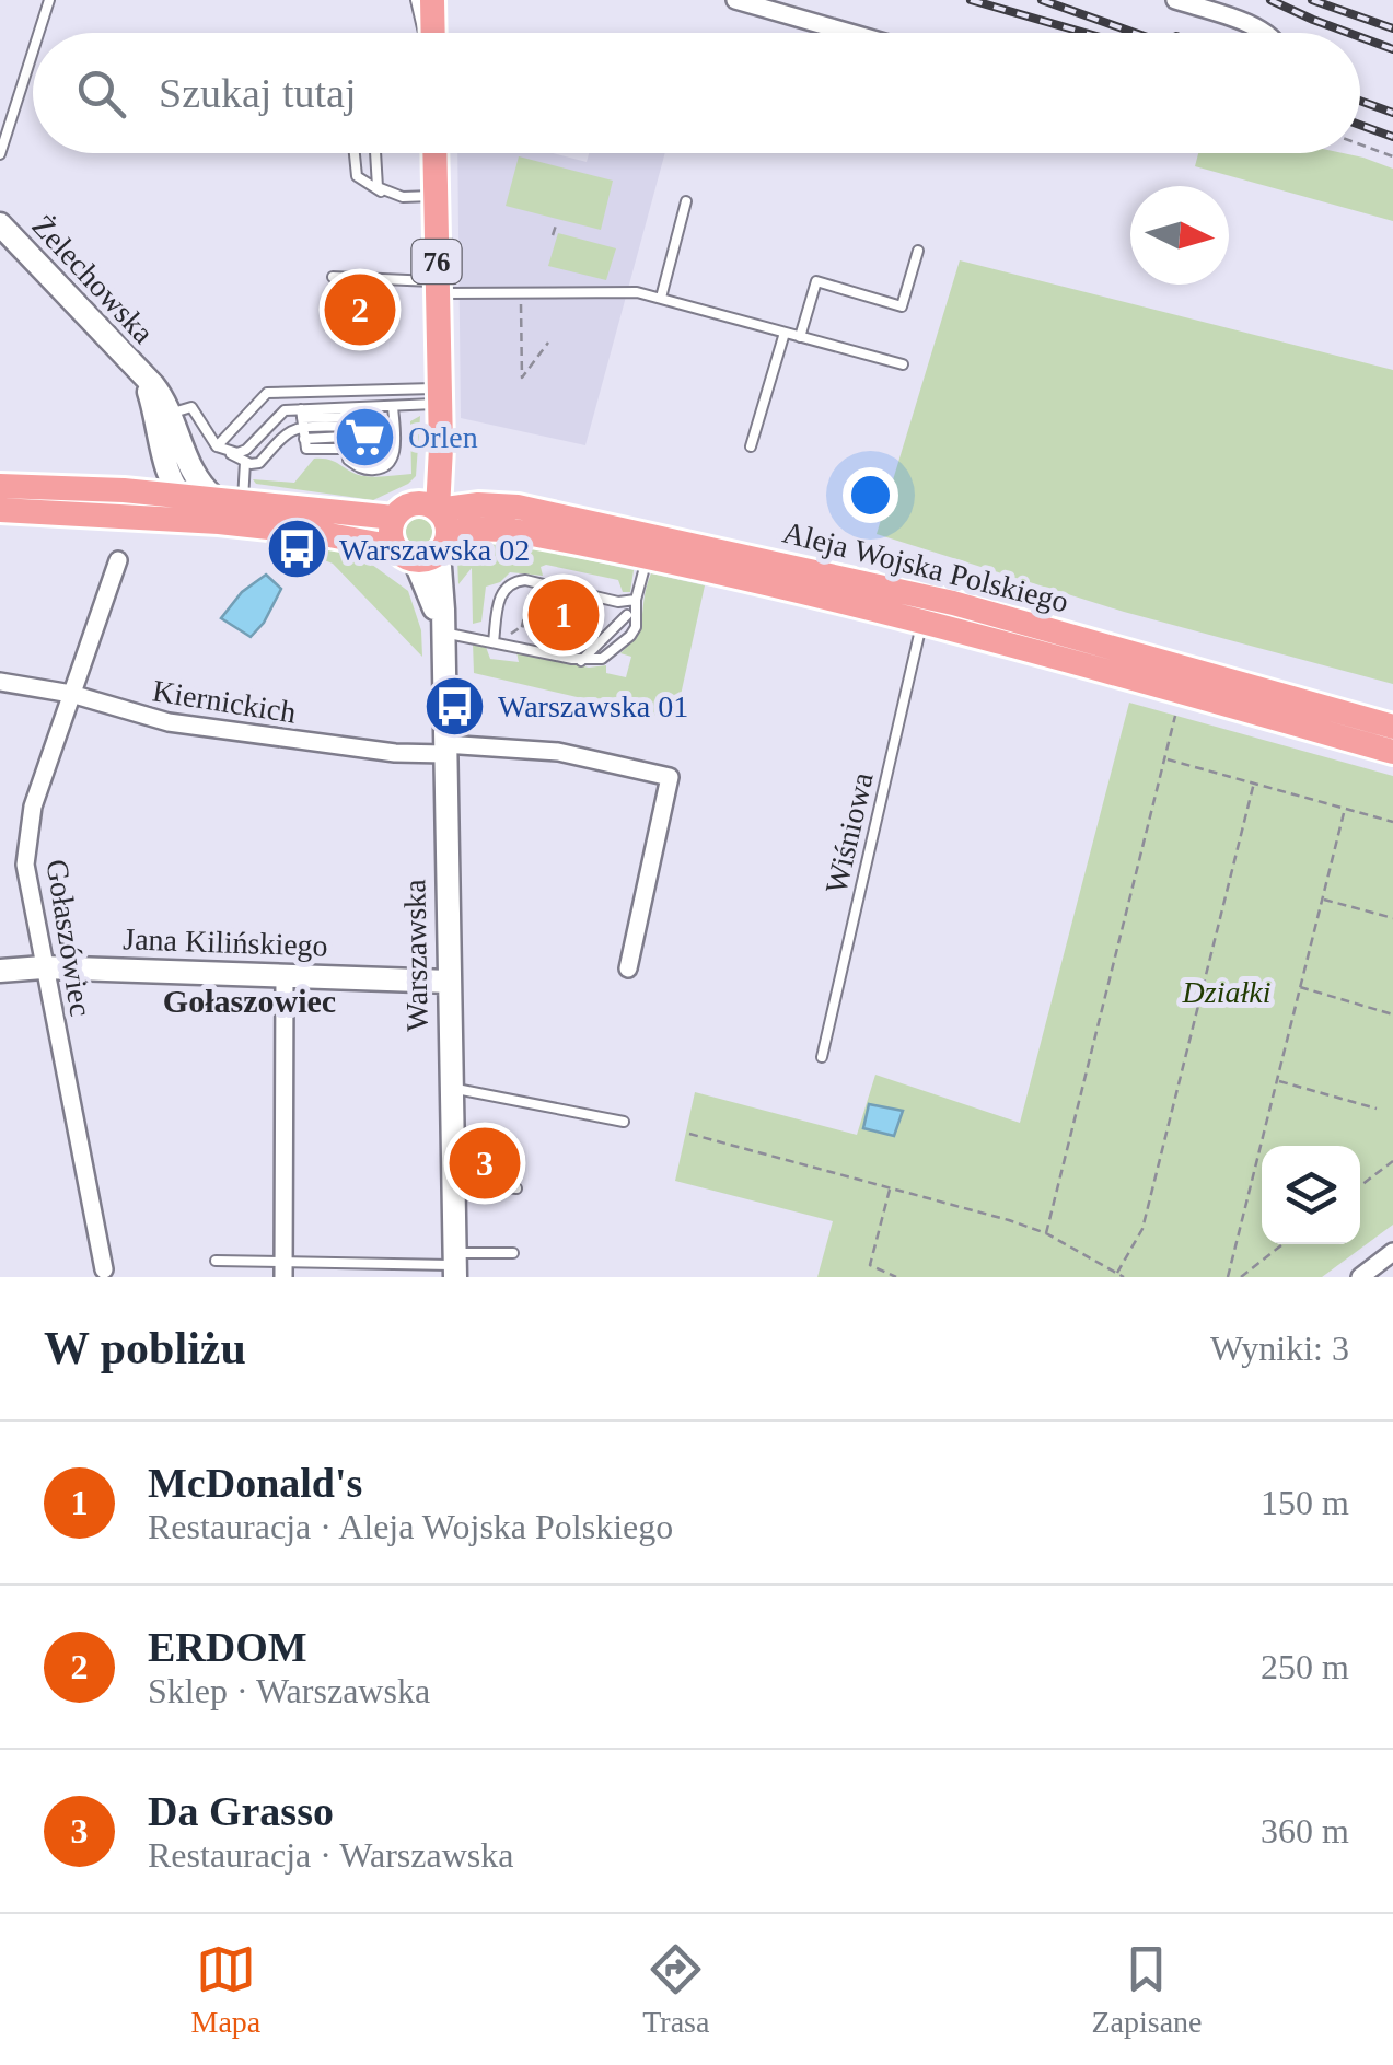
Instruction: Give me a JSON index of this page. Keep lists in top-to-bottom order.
{
  "streets": {
    "main road": [
      "76",
      "Żelechowska",
      "Aleja Wojska Polskiego",
      "Jana Kilińskiego",
      "Warszawska"
    ],
    "street": ["Kiernickich", "Gołaszówiec"],
    "lane": ["Wiśniowa"]
  },
  "crossings": [
    ["76", "Aleja Wojska Polskiego"],
    ["Żelechowska", "Aleja Wojska Polskiego"],
    ["Aleja Wojska Polskiego", "Wiśniowa"],
    ["Aleja Wojska Polskiego", "Warszawska"],
    ["Kiernickich", "Gołaszówiec"],
    ["Kiernickich", "Warszawska"],
    ["Gołaszówiec", "Jana Kilińskiego"],
    ["Jana Kilińskiego", "Warszawska"]
  ],
  "districts": ["Gołaszowiec"],
  "parks": ["Działki"],
  "places": {
    "supermarket": ["Orlen"],
    "bus stop": ["Warszawska 02", "Warszawska 01"]
  },
  "north": "right",
  "page": {
    "search": "Szukaj tutaj",
    "pins": ["2", "1", "3"],
    "heading": ["W pobliżu", "Wyniki: 3"],
    "list": [
      {
        "mark": "1",
        "name": "McDonald's",
        "note": "Restauracja · Aleja Wojska Polskiego",
        "value": "150 m"
      },
      {
        "mark": "2",
        "name": "ERDOM",
        "note": "Sklep · Warszawska",
        "value": "250 m"
      },
      {
        "mark": "3",
        "name": "Da Grasso",
        "note": "Restauracja · Warszawska",
        "value": "360 m"
      }
    ],
    "nav": ["Mapa", "Trasa", "Zapisane"]
  }
}
